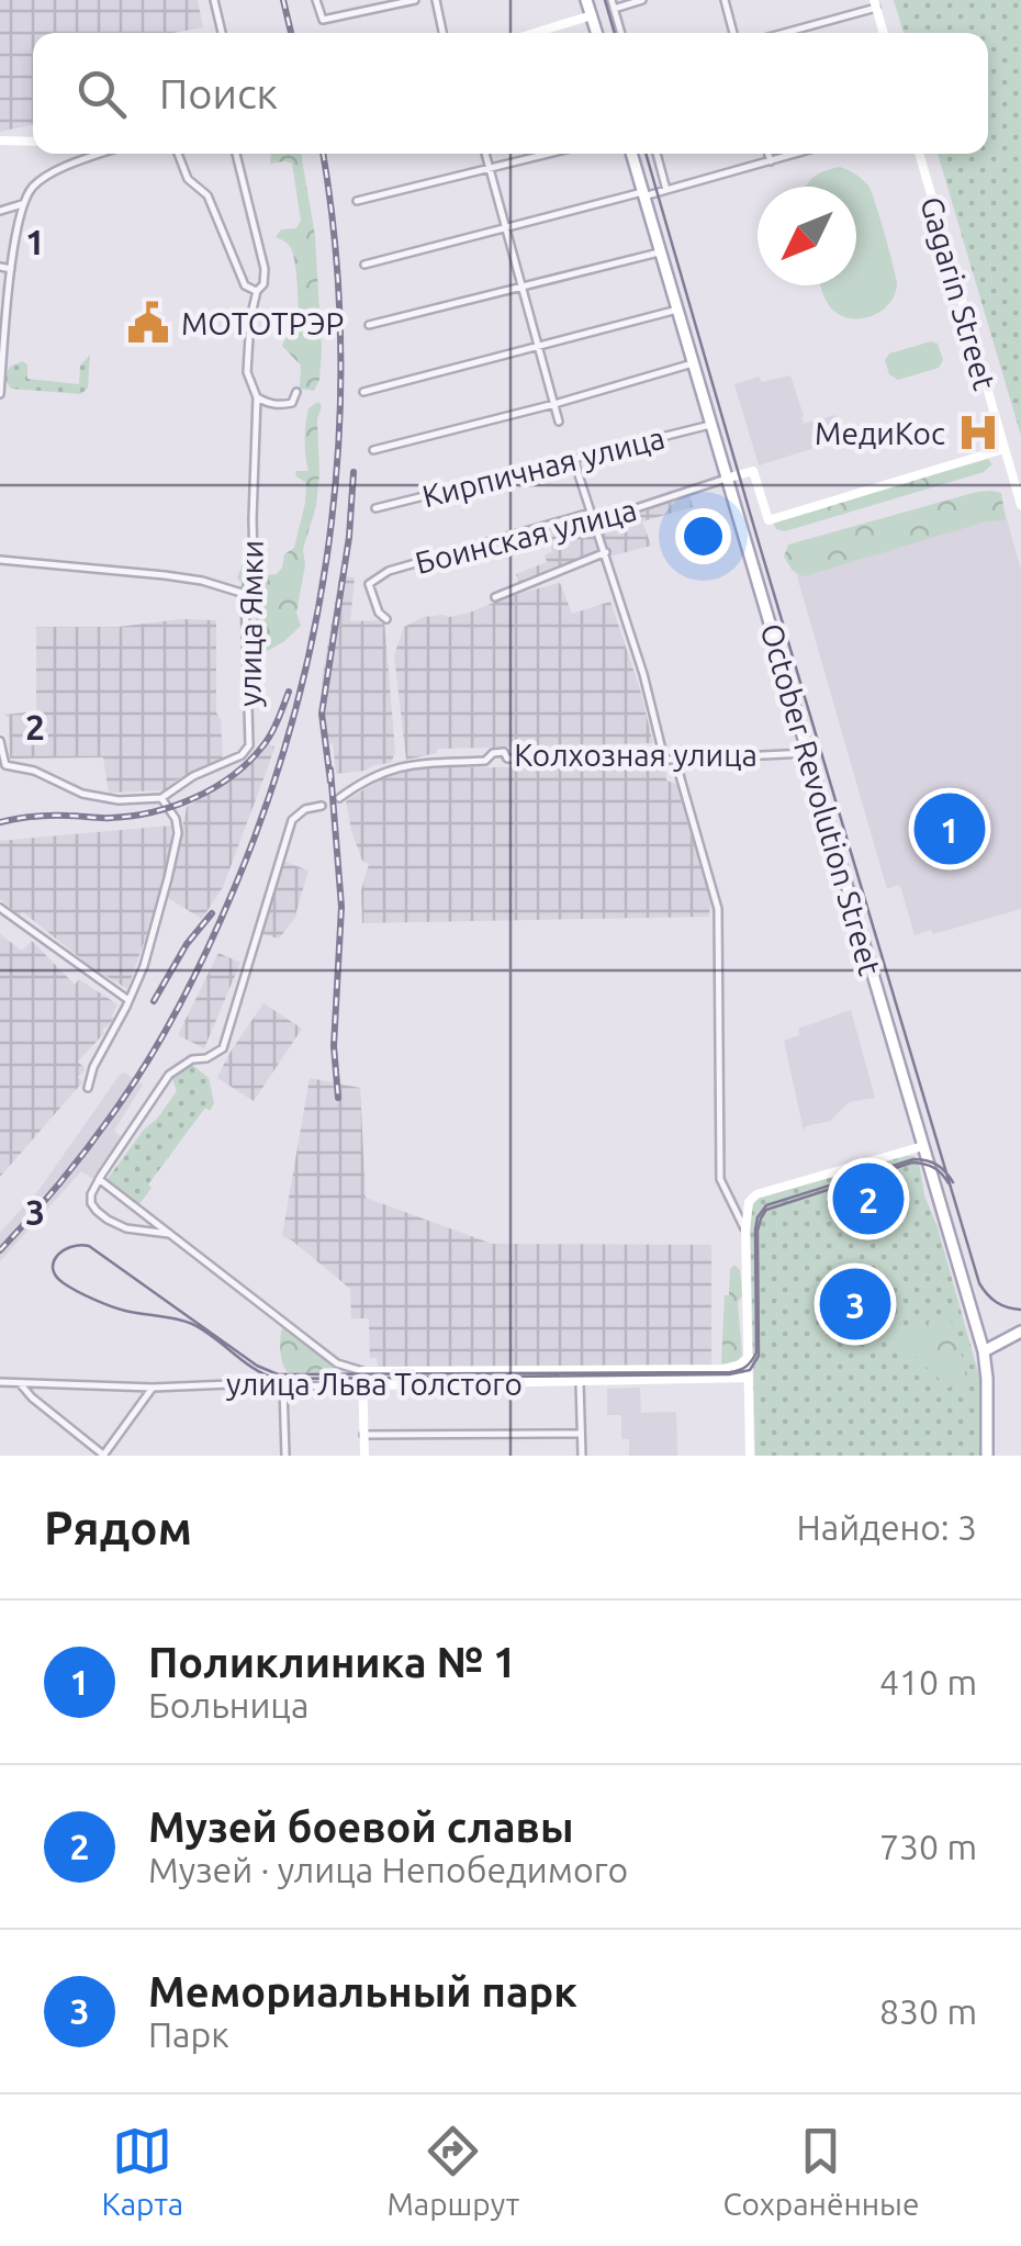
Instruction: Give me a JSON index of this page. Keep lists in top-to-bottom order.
{
  "streets": {
    "main road": ["October Revolution Street"],
    "street": [
      "Gagarin Street",
      "Кирпичная улица",
      "Боинская улица",
      "улица Ямки",
      "Колхозная улица",
      "улица Льва Толстого"
    ]
  },
  "crossings": [
    ["Кирпичная улица", "October Revolution Street"],
    ["Боинская улица", "October Revolution Street"],
    ["Колхозная улица", "October Revolution Street"]
  ],
  "places": {
    "public building": ["МОТОТРЭР"],
    "hospital": ["МедиКос"]
  },
  "north": "bottom left",
  "page": {
    "search": "Поиск",
    "pins": ["1", "2", "3"],
    "heading": ["Рядом", "Найдено: 3"],
    "list": [
      {
        "mark": "1",
        "name": "Поликлиника № 1",
        "note": "Больница",
        "value": "410 m"
      },
      {
        "mark": "2",
        "name": "Музей боевой славы",
        "note": "Музей · улица Непобедимого",
        "value": "730 m"
      },
      {
        "mark": "3",
        "name": "Мемориальный парк",
        "note": "Парк",
        "value": "830 m"
      }
    ],
    "nav": ["Карта", "Маршрут", "Сохранённые"]
  },
  "grid": {
    "rows": ["1", "2", "3"]
  }
}
